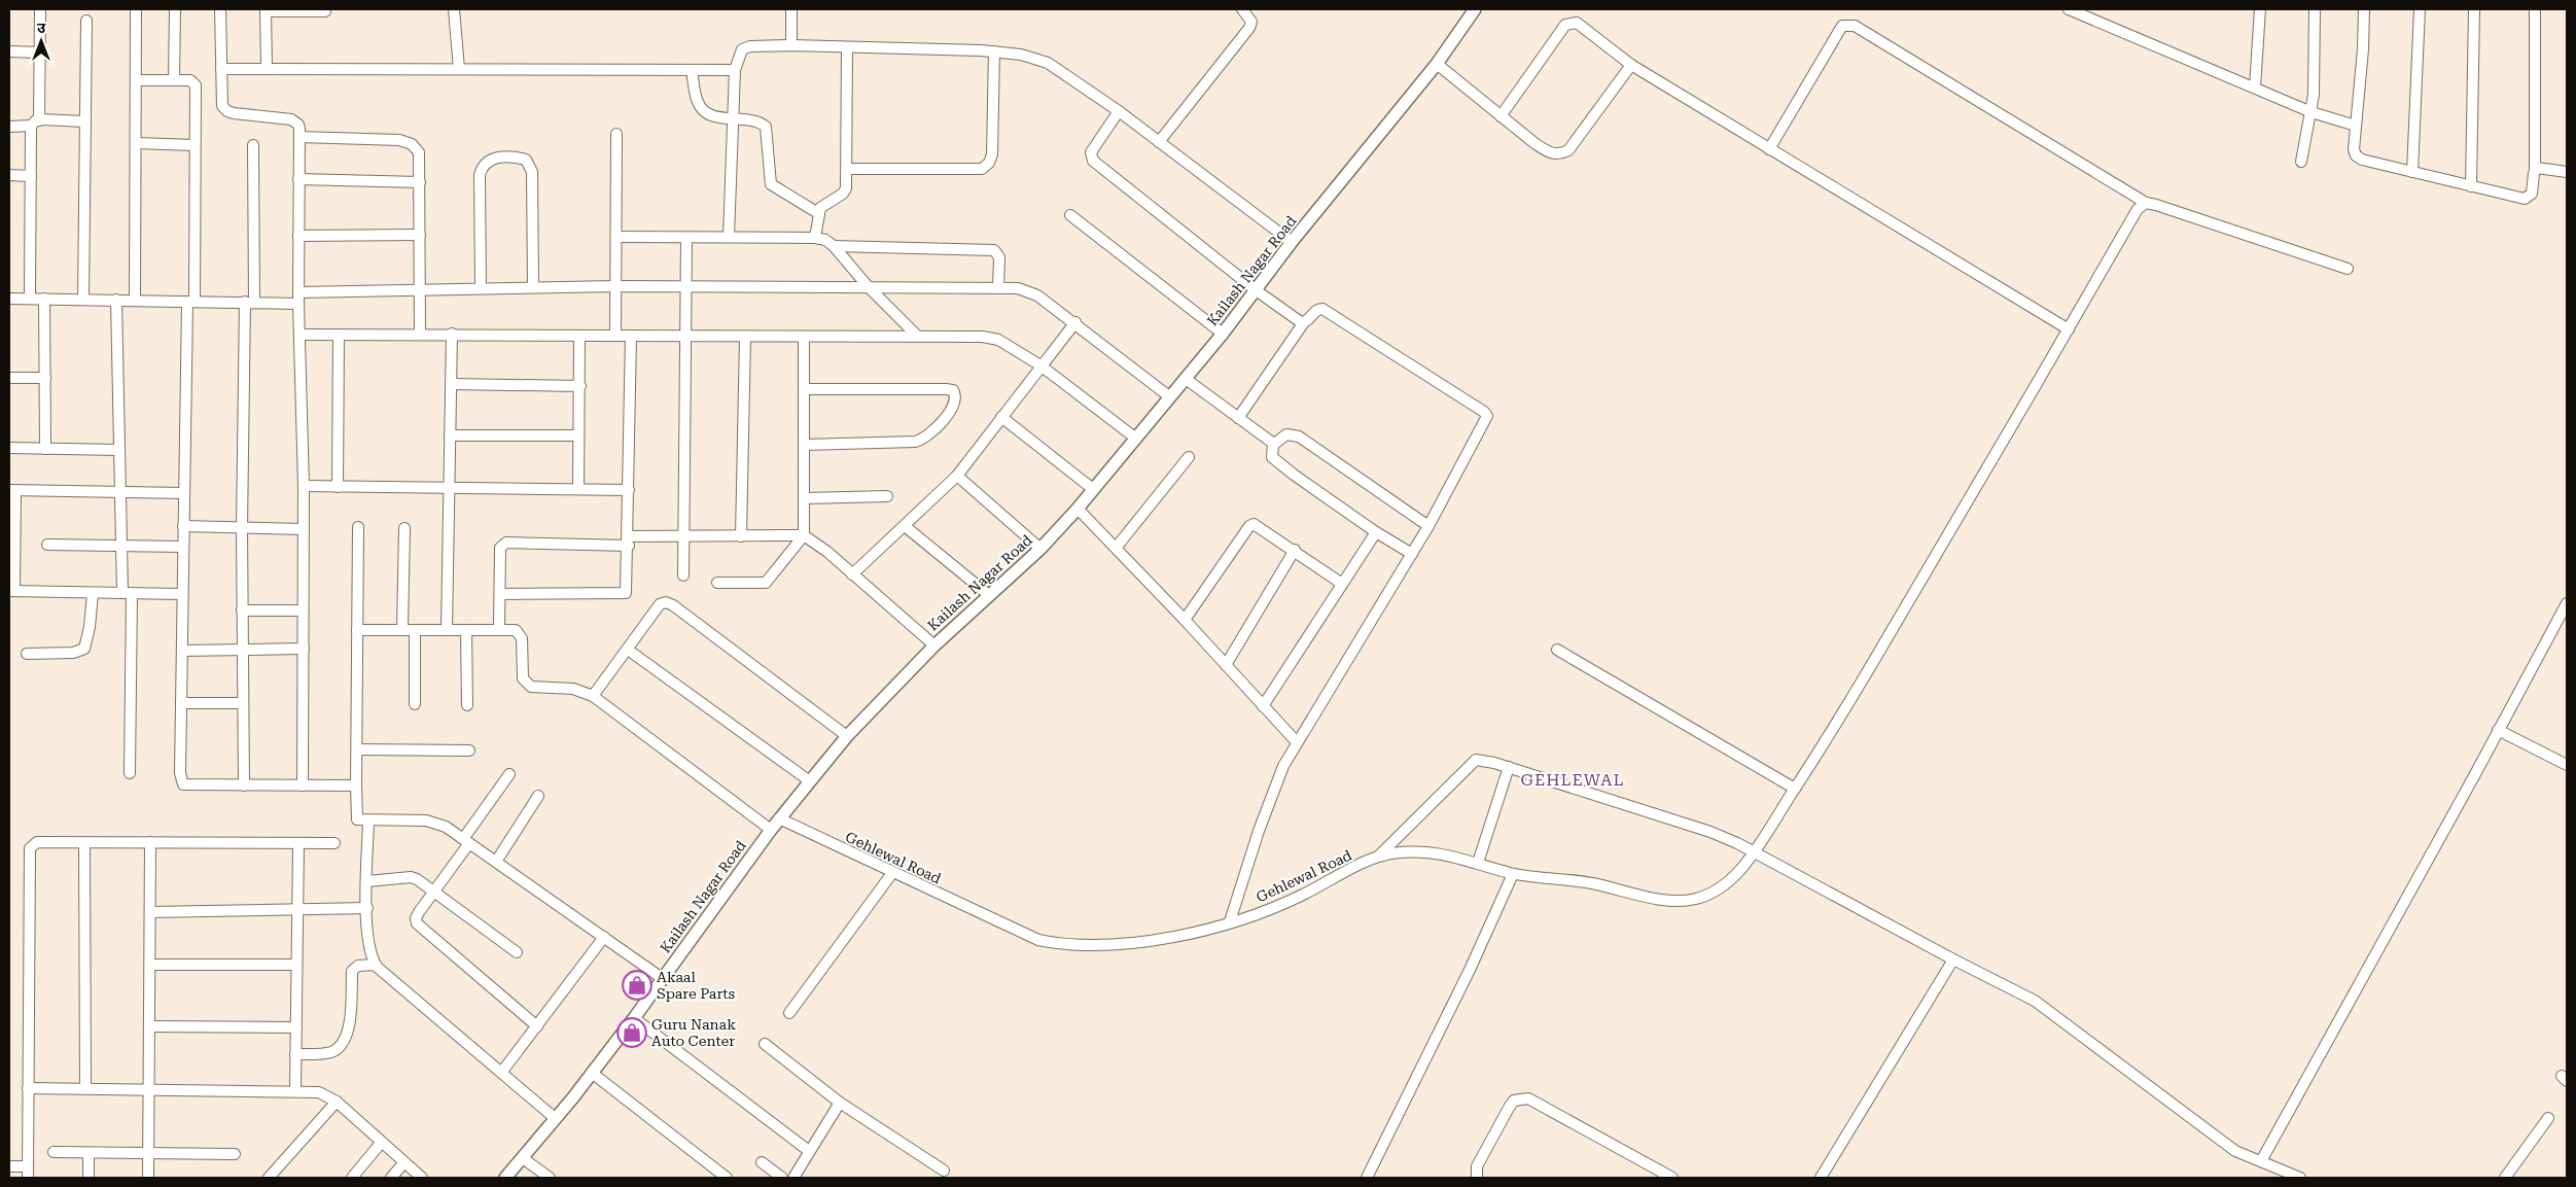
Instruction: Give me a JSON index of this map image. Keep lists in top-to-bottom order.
{
  "streets": {
    "street": ["Kailash Nagar Road", "Gehlewal Road"]
  },
  "crossings": [
    ["Kailash Nagar Road", "Gehlewal Road"]
  ],
  "districts": ["GEHLEWAL"],
  "places": {
    "shop": ["Akaal Spare Parts", "Guru Nanak Auto Center"]
  },
  "north": "top"
}
